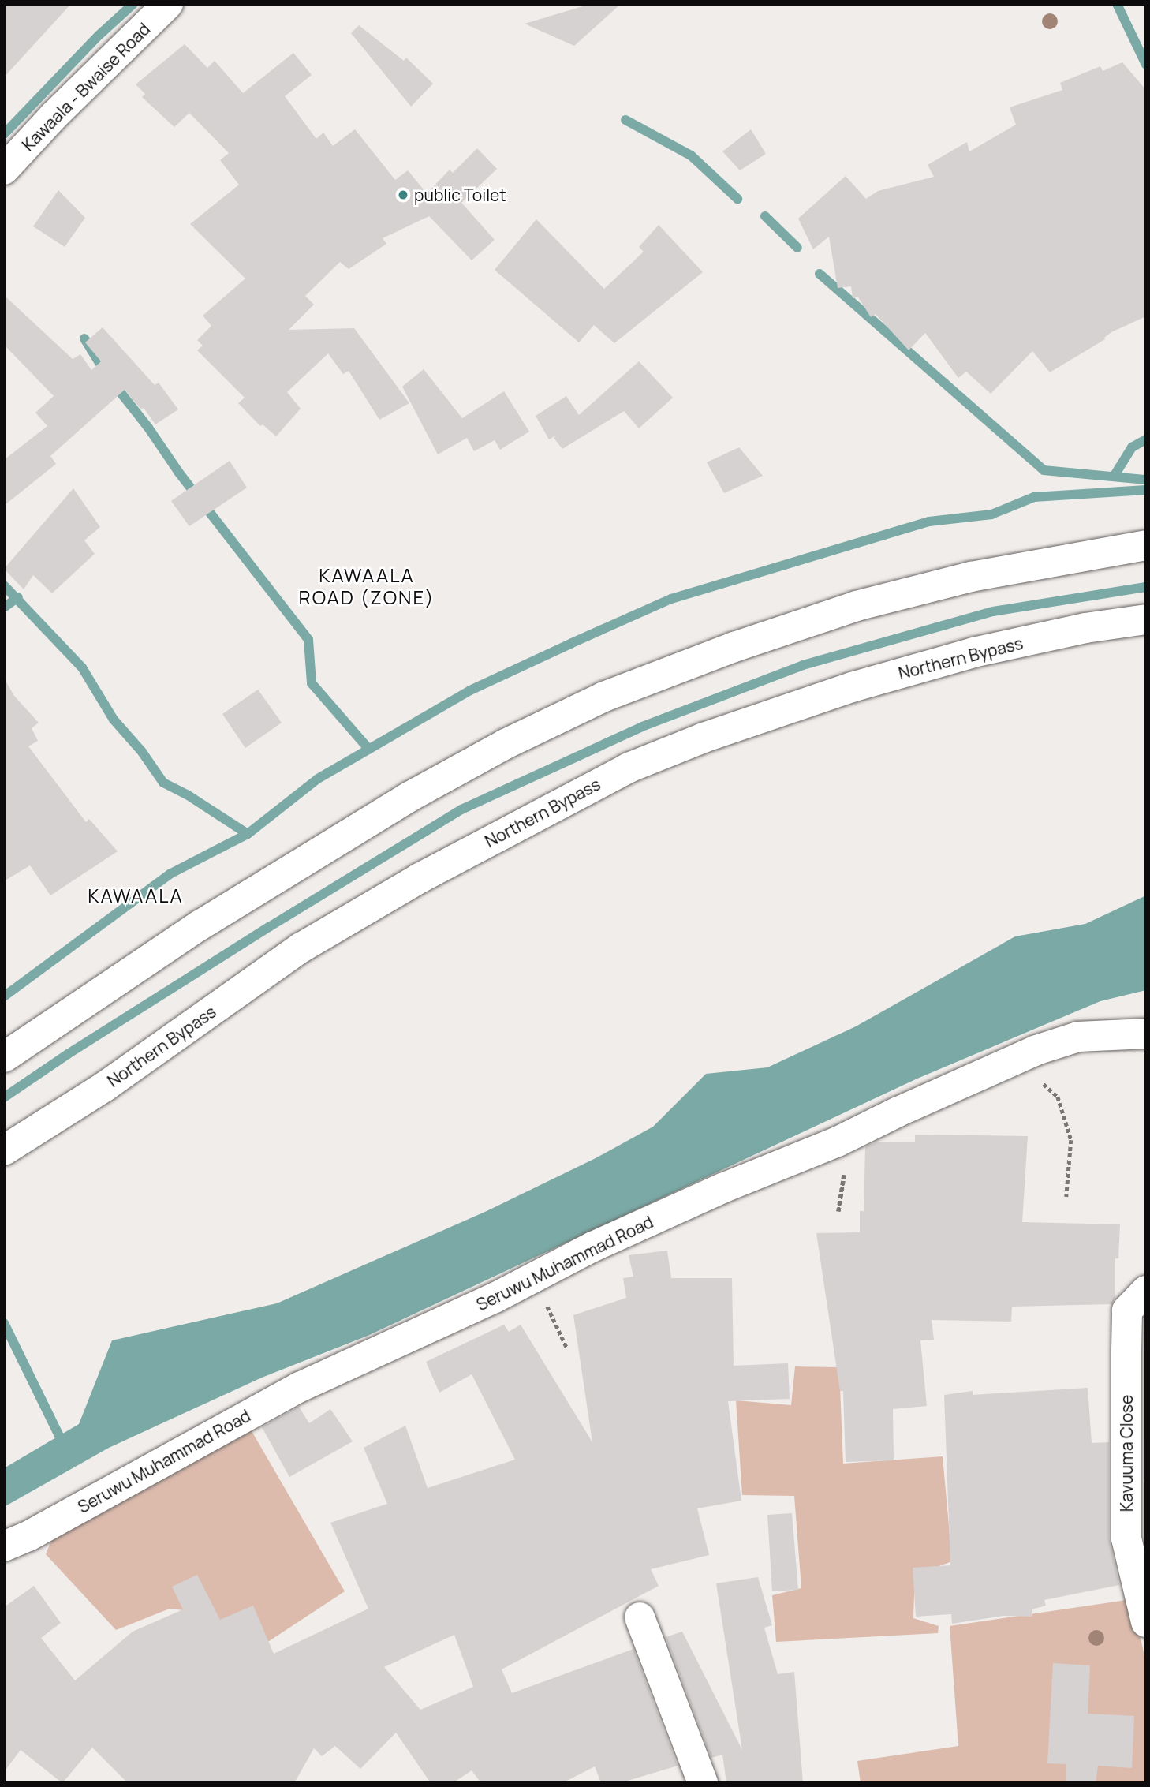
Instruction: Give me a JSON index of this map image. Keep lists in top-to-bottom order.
{
  "streets": {
    "main road": [
      "Kawaala - Bwaise Road",
      "Northern Bypass",
      "Seruwu Muhammad Road",
      "Kavuuma Close"
    ]
  },
  "districts": ["KAWAALA ROAD (ZONE)", "KAWAALA"],
  "places": ["public Toilet"]
}
